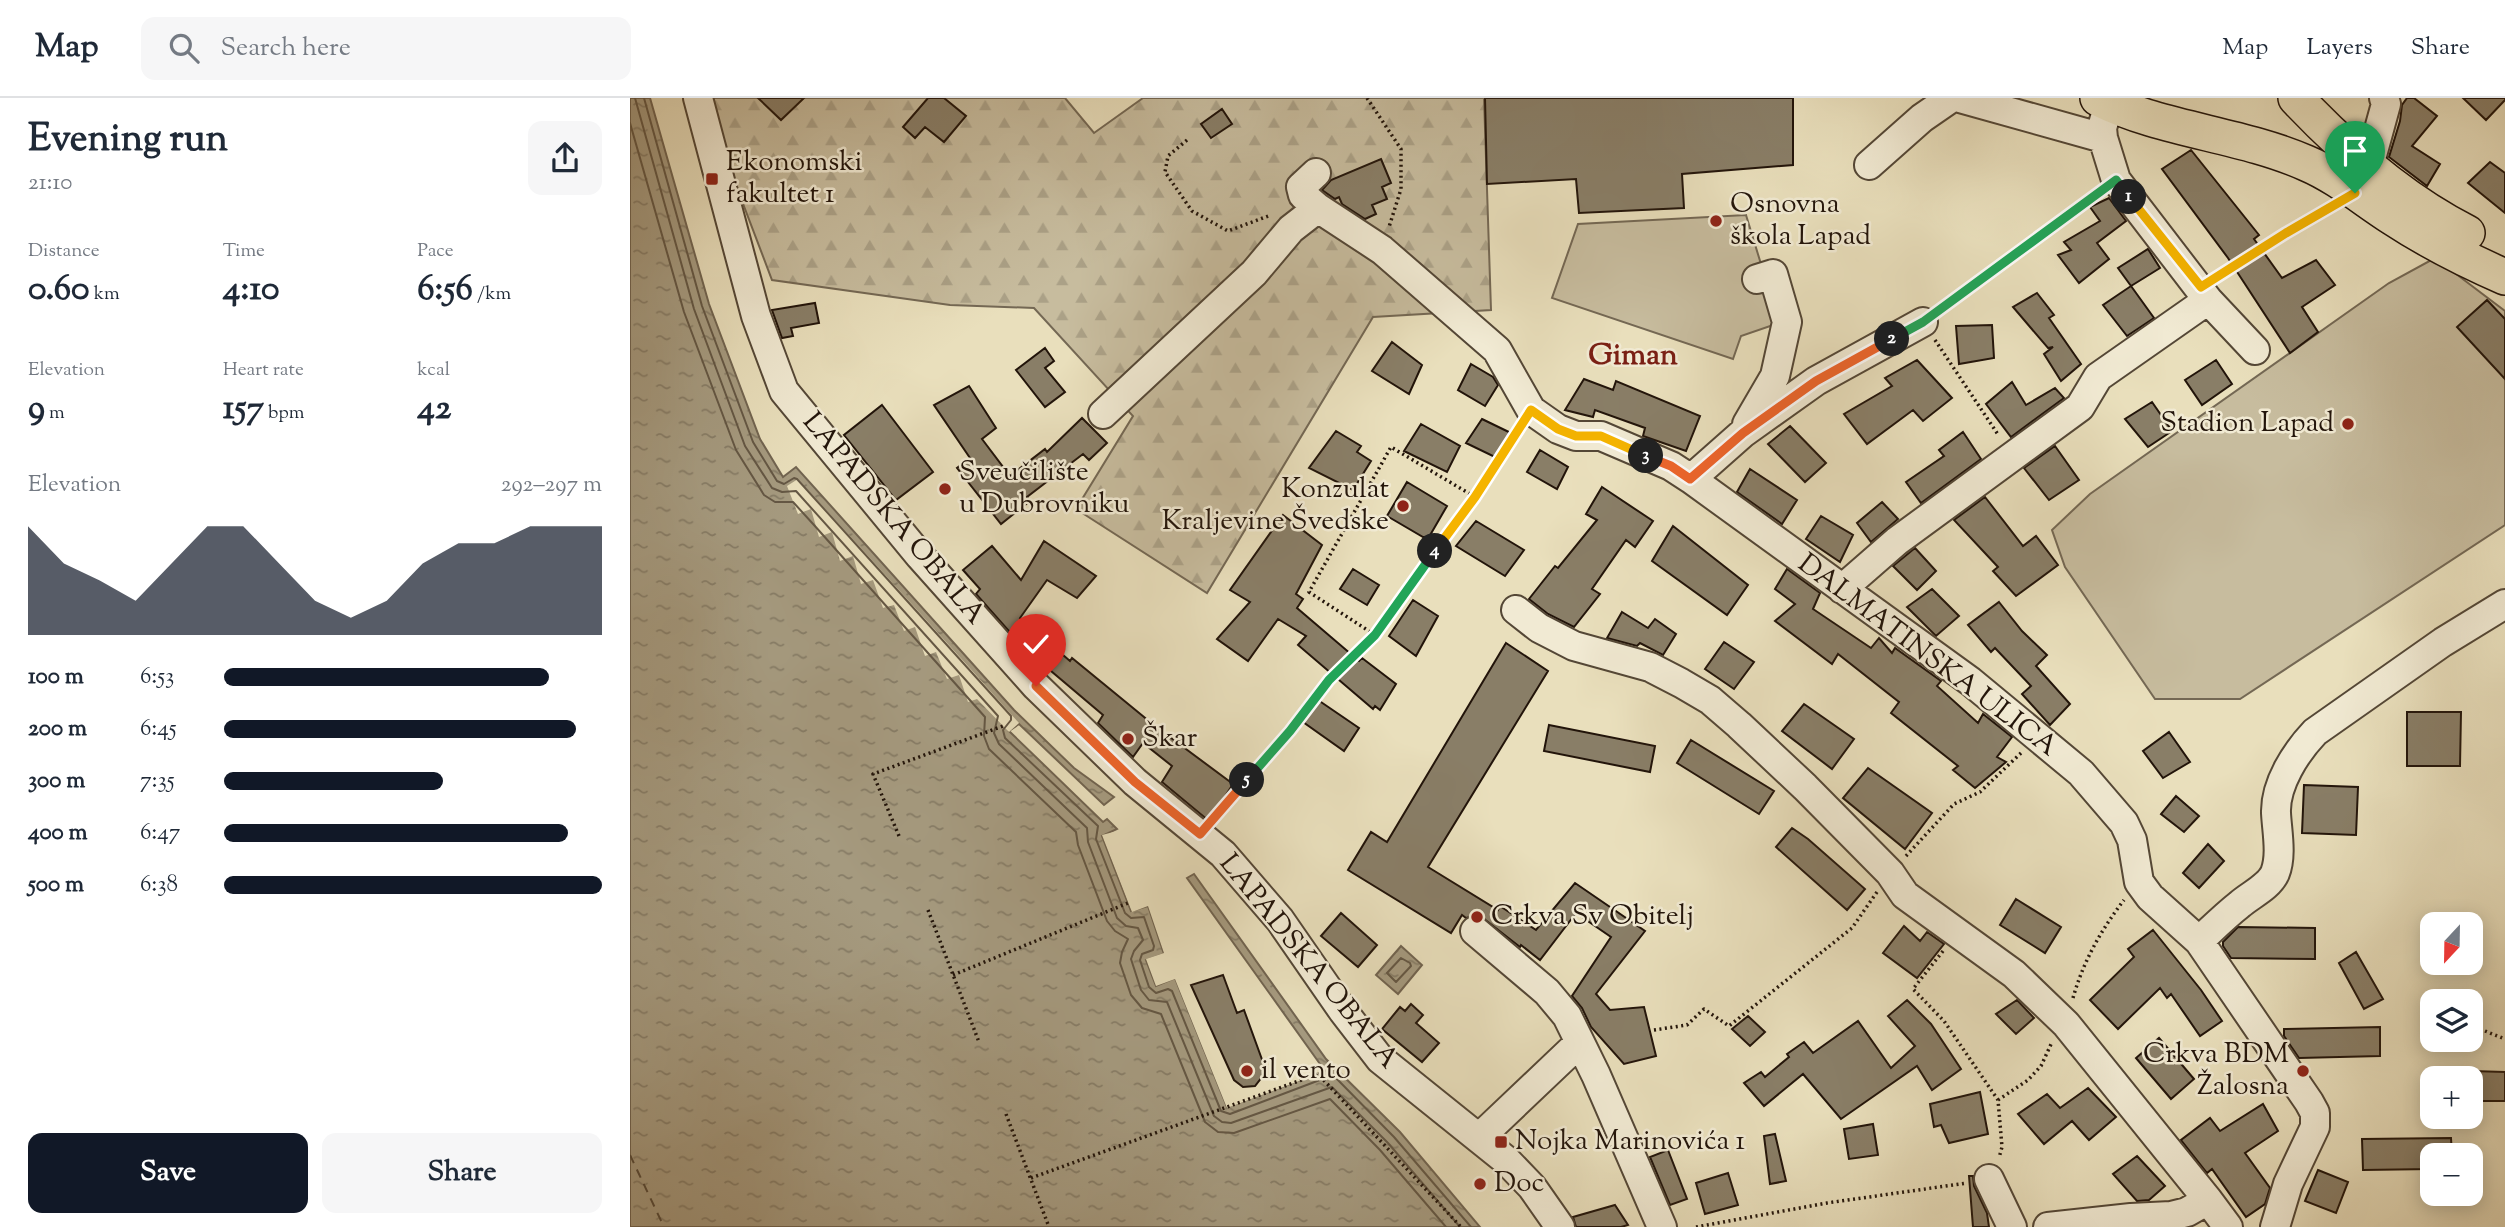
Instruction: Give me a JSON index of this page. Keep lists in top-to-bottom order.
{
  "streets": {
    "street": ["LAPADSKA OBALA", "DALMATINSKA ULICA"]
  },
  "districts": ["Giman"],
  "places": {
    "transit": ["Ekonomski fakultet 1", "Nojka Marinovića 1"],
    "other": [
      "Osnovna škola Lapad",
      "Stadion Lapad",
      "Sveučilište u Dubrovniku",
      "Konzulat Kraljevine Švedske",
      "Škar",
      "Crkva Sv Obitelj",
      "il vento",
      "Crkva BDM Žalosna",
      "Doc"
    ]
  },
  "north": "bottom",
  "page": {
    "header": "Map",
    "search": "Search here",
    "nav": ["Map", "Layers", "Share"],
    "heading": ["Evening run", "21:10"],
    "pins": [
      "1",
      "2",
      "3",
      "4",
      "5"
    ],
    "stats": [
      ["Distance", "0.60 km"],
      ["Time", "4:10"],
      ["Pace", "6:56 /km"],
      ["Elevation", "9 m"],
      ["Heart rate", "157 bpm"],
      ["kcal", "42"]
    ],
    "chart": ["Elevation", "292–297 m"],
    "list": [
      {
        "name": "100 m",
        "note": "6:53"
      },
      {
        "name": "200 m",
        "note": "6:45"
      },
      {
        "name": "300 m",
        "note": "7:35"
      },
      {
        "name": "400 m",
        "note": "6:47"
      },
      {
        "name": "500 m",
        "note": "6:38"
      }
    ],
    "map_buttons": ["+", "−"],
    "buttons": ["Save", "Share"]
  }
}
